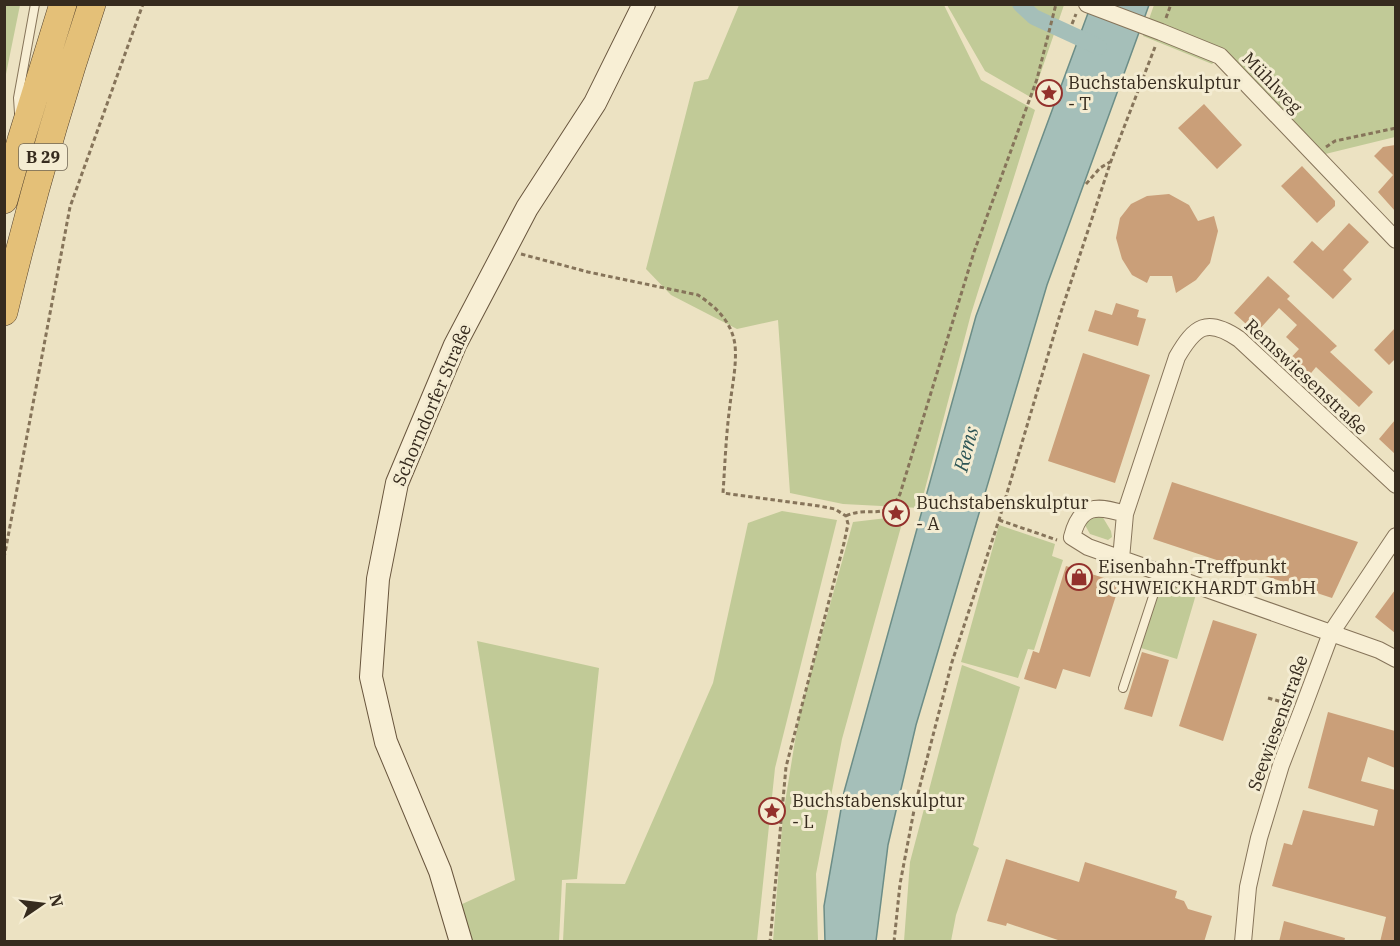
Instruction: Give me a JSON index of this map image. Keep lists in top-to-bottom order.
{
  "streets": {
    "highway": ["B 29"],
    "main road": ["Schorndorfer Straße"],
    "street": ["Mühlweg", "Remswiesenstraße", "Seewiesenstraße"]
  },
  "water": ["Rems"],
  "places": {
    "place": ["Buchstabenskulptur - T", "Buchstabenskulptur - A", "Buchstabenskulptur - L"],
    "shop": ["Eisenbahn-Treffpunkt SCHWEICKHARDT GmbH"]
  },
  "north": "right"
}
